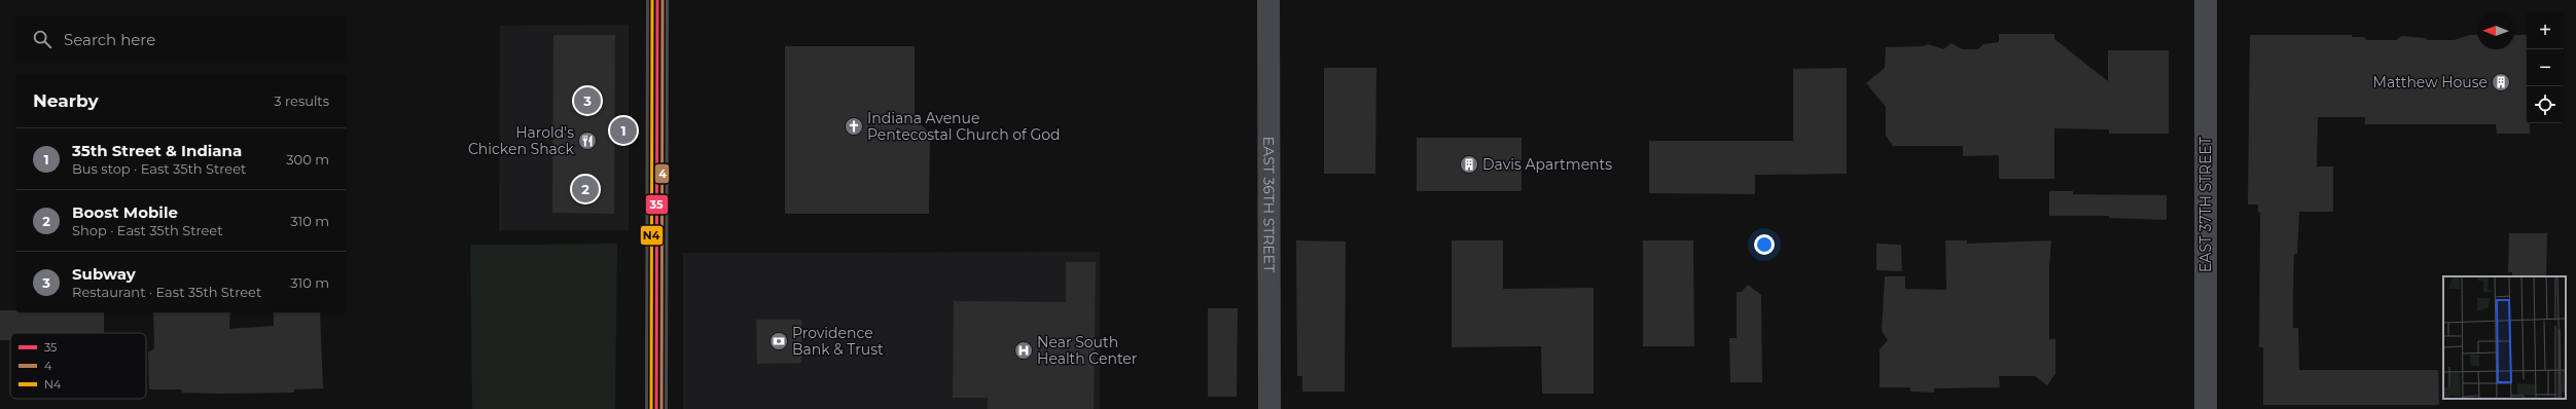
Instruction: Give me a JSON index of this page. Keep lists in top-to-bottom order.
{
  "streets": {
    "street": ["EAST 36TH STREET", "EAST 37TH STREET"]
  },
  "places": {
    "building": ["Matthew House", "Davis Apartments"],
    "church": ["Indiana Avenue Pentecostal Church of God"],
    "restaurant": ["Harold's Chicken Shack"],
    "bank": ["Providence Bank & Trust"],
    "hospital": ["Near South Health Center"]
  },
  "lines": ["transit line 35", "transit line 4", "transit line N4"],
  "legend": ["35", "4", "N4"],
  "north": "left",
  "page": {
    "map_buttons": ["+", "−"],
    "search": "Search here",
    "heading": ["Nearby", "3 results"],
    "pins": ["3", "1", "2"],
    "list": [
      {
        "mark": "1",
        "name": "35th Street & Indiana",
        "note": "Bus stop · East 35th Street",
        "value": "300 m"
      },
      {
        "mark": "2",
        "name": "Boost Mobile",
        "note": "Shop · East 35th Street",
        "value": "310 m"
      },
      {
        "mark": "3",
        "name": "Subway",
        "note": "Restaurant · East 35th Street",
        "value": "310 m"
      }
    ]
  }
}
